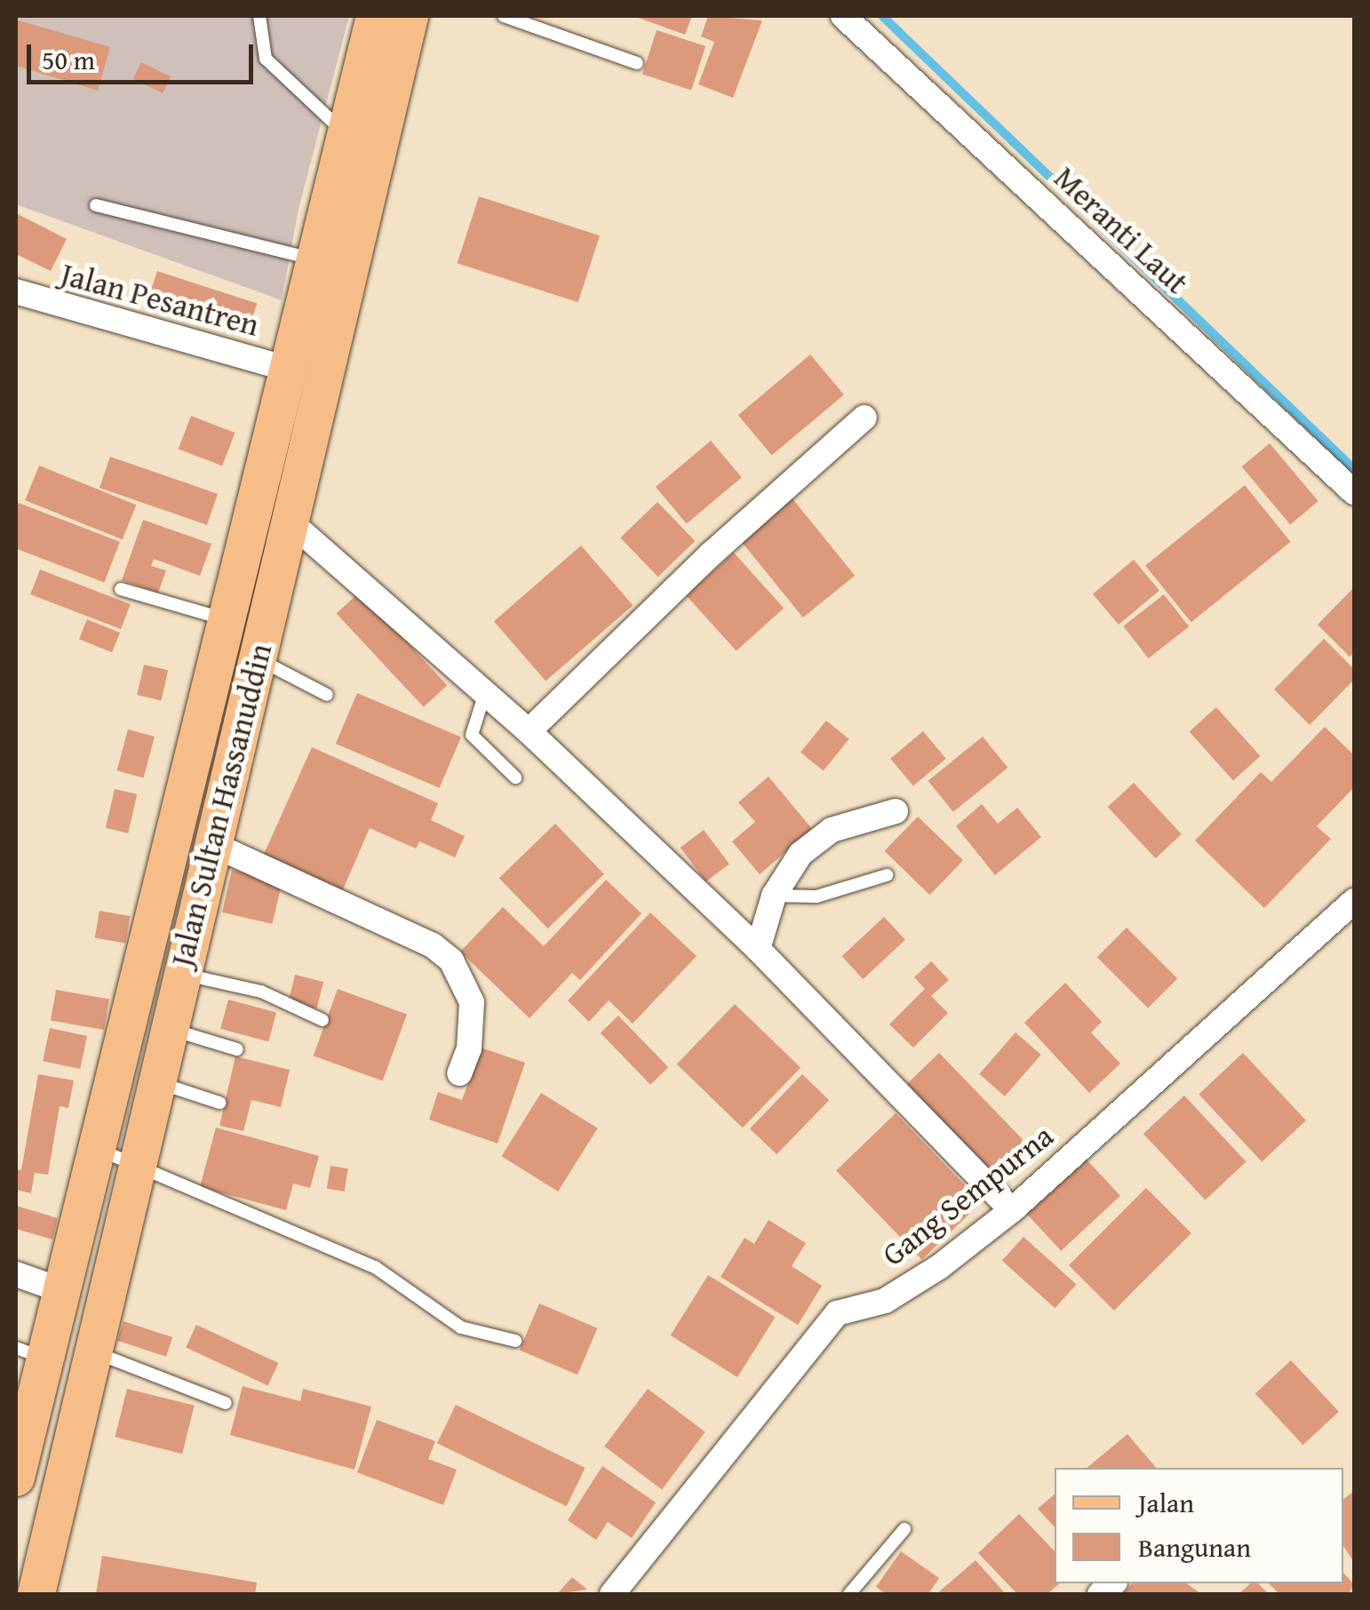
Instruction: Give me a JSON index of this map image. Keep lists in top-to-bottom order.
{
  "streets": {
    "main road": ["Jalan Sultan Hassanuddin"],
    "street": ["Meranti Laut", "Jalan Pesantren", "Gang Sempurna"]
  },
  "crossings": [
    ["Jalan Pesantren", "Jalan Sultan Hassanuddin"]
  ],
  "legend": ["Jalan", "Bangunan"],
  "scale_bar": "50 m"
}
